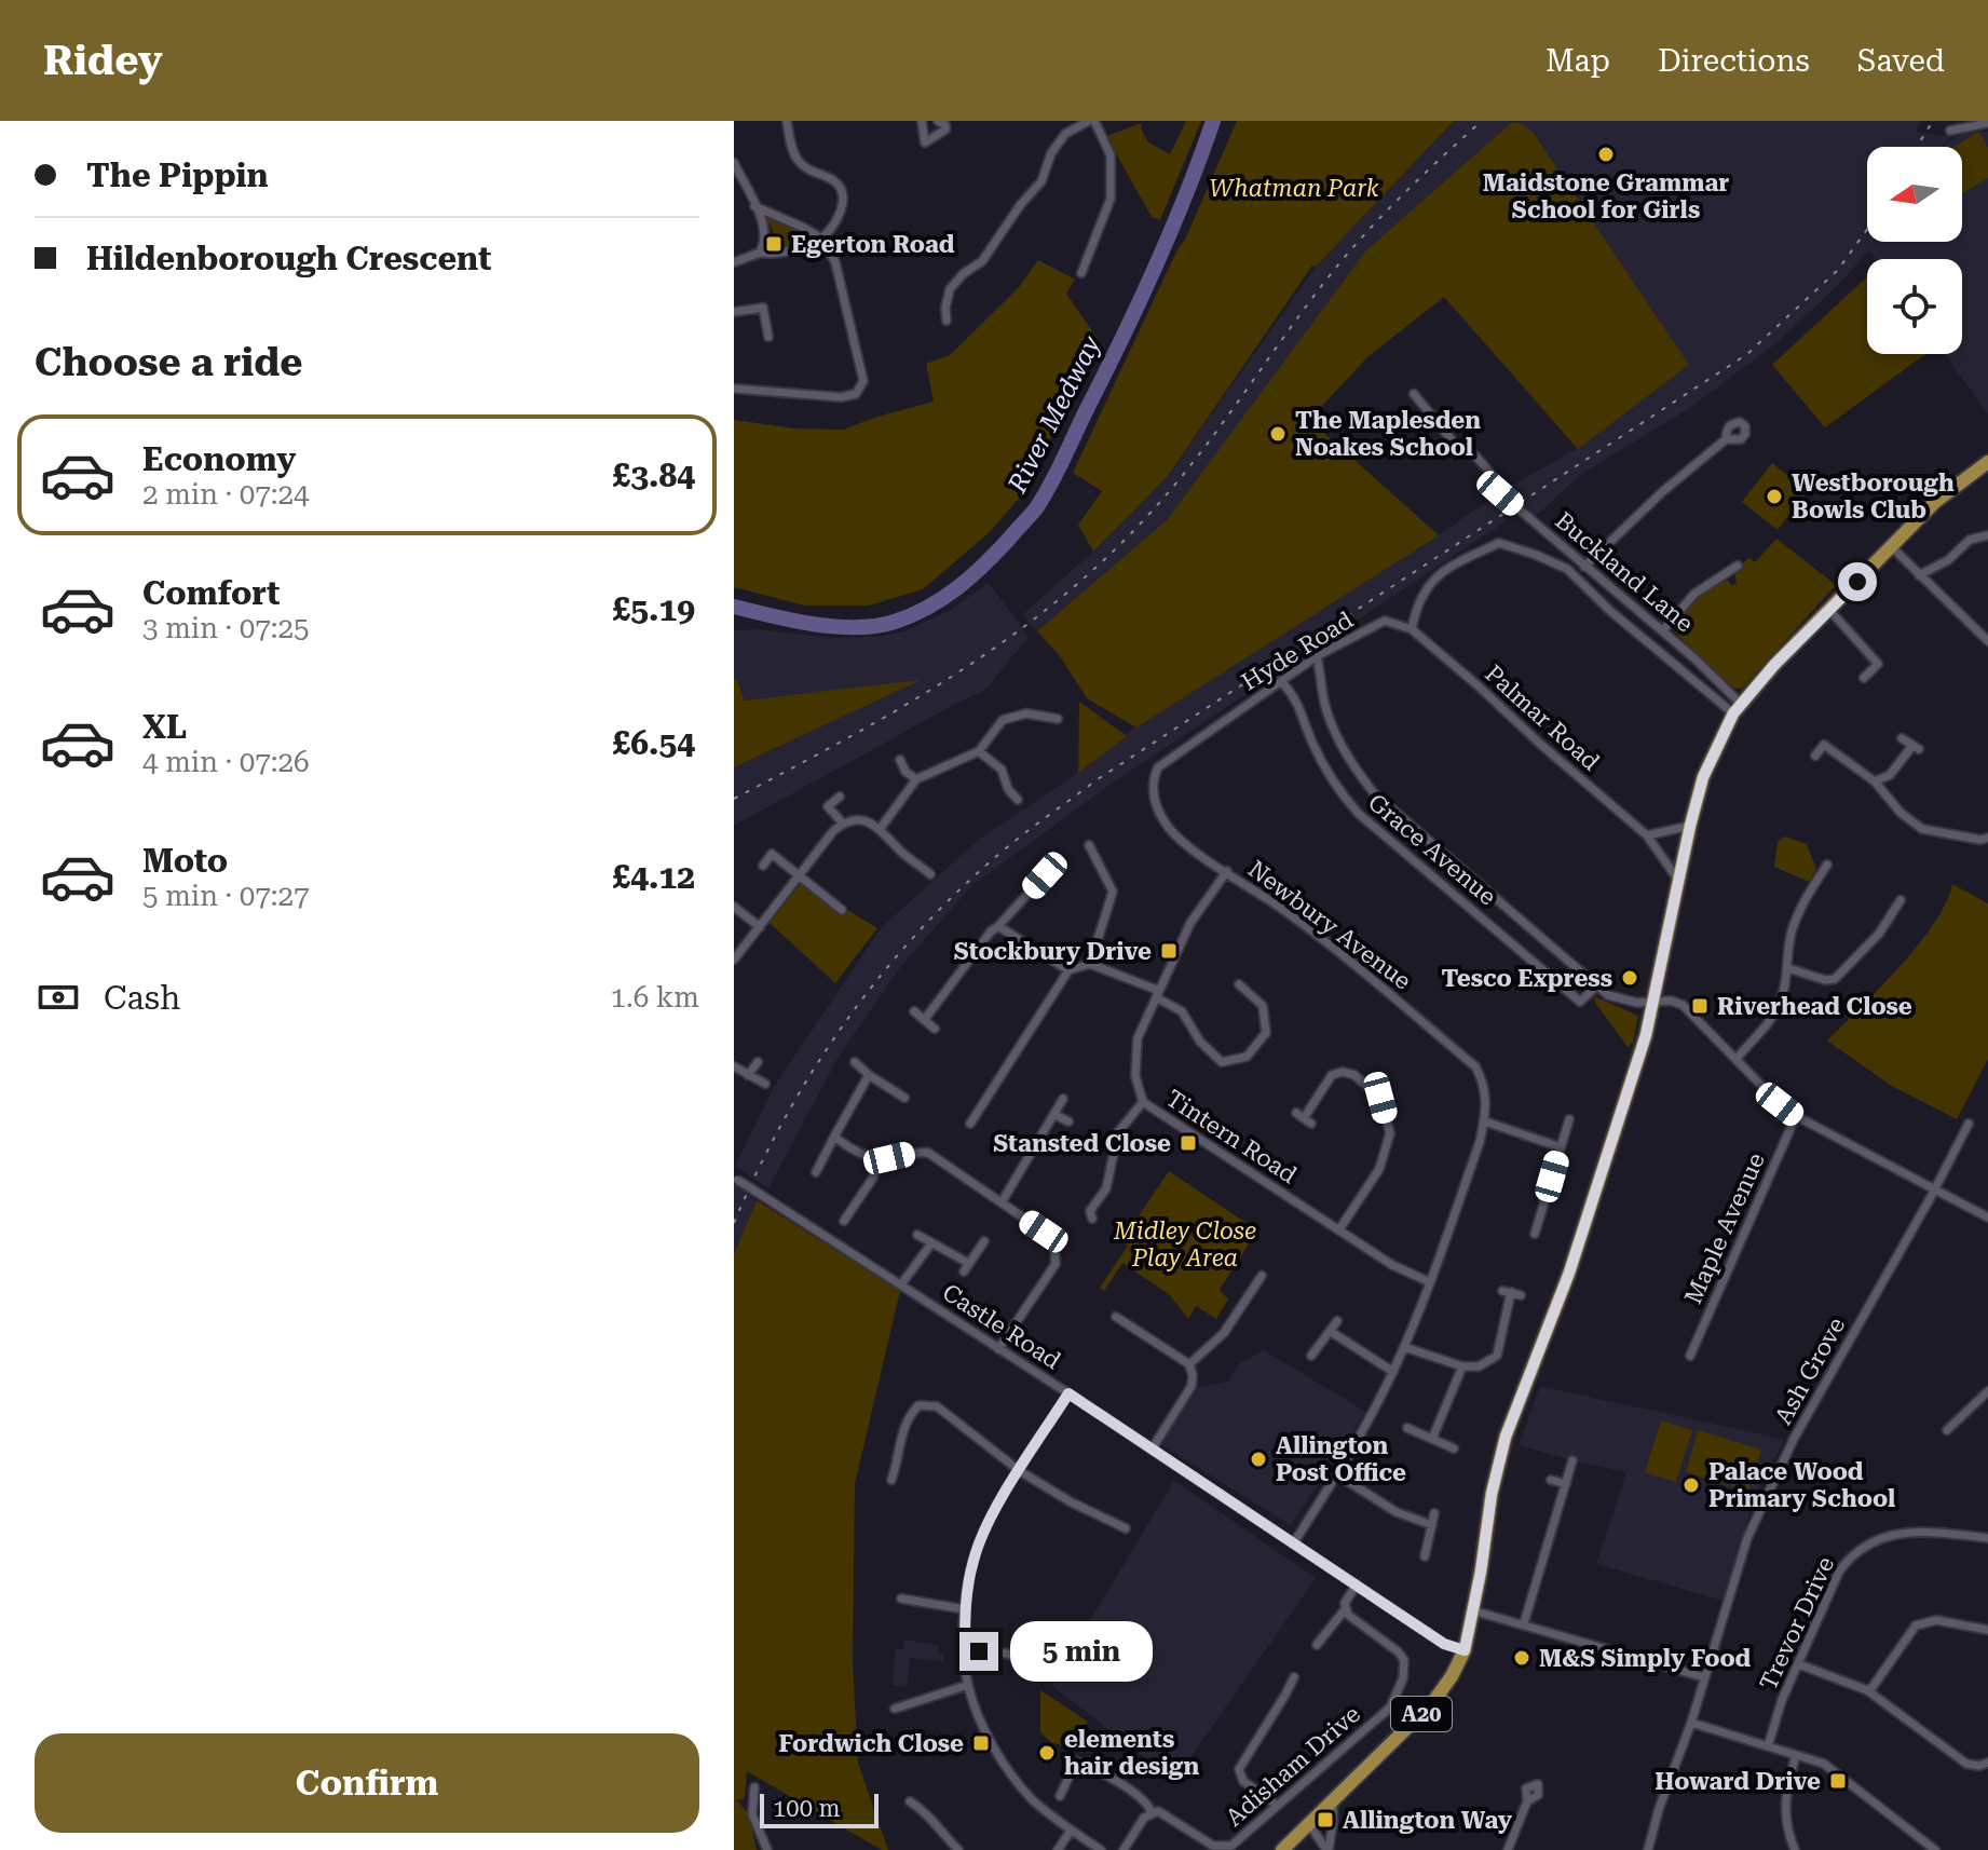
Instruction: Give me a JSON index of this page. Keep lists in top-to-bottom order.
{
  "streets": {
    "main road": ["A20"],
    "street": [
      "Buckland Lane",
      "Hyde Road",
      "Palmar Road",
      "Grace Avenue",
      "Newbury Avenue",
      "Tintern Road",
      "Maple Avenue",
      "Castle Road",
      "Ash Grove",
      "Trevor Drive",
      "Adisham Drive"
    ]
  },
  "crossings": [
    ["Buckland Lane", "Hyde Road"],
    ["Buckland Lane", "Palmar Road"],
    ["Buckland Lane", "A20"],
    ["Hyde Road", "Palmar Road"],
    ["Hyde Road", "Grace Avenue"],
    ["Hyde Road", "Newbury Avenue"],
    ["Palmar Road", "A20"],
    ["Grace Avenue", "Maple Avenue"],
    ["Grace Avenue", "Ash Grove"],
    ["Grace Avenue", "A20"],
    ["Newbury Avenue", "Tintern Road"],
    ["Newbury Avenue", "Castle Road"],
    ["Castle Road", "A20"]
  ],
  "water": ["River Medway"],
  "parks": ["Whatman Park", "Midley Close Play Area"],
  "places": {
    "other": [
      "Maidstone Grammar School for Girls",
      "The Maplesden Noakes School",
      "Westborough Bowls Club",
      "Tesco Express",
      "Allington Post Office",
      "Palace Wood Primary School",
      "M&S Simply Food",
      "elements hair design"
    ],
    "transit": [
      "Egerton Road",
      "Stockbury Drive",
      "Riverhead Close",
      "Stansted Close",
      "Fordwich Close",
      "Howard Drive",
      "Allington Way"
    ]
  },
  "scale_bar": "100 m",
  "north": "left",
  "page": {
    "header": "Ridey",
    "nav": ["Map", "Directions", "Saved"],
    "banner": ["The Pippin", "Hildenborough Crescent"],
    "heading": "Choose a ride",
    "list": [
      {
        "name": "Economy",
        "note": "2 min · 07:24",
        "value": "£3.84"
      },
      {
        "name": "Comfort",
        "note": "3 min · 07:25",
        "value": "£5.19"
      },
      {
        "name": "XL",
        "note": "4 min · 07:26",
        "value": "£6.54"
      },
      {
        "name": "Moto",
        "note": "5 min · 07:27",
        "value": "£4.12"
      }
    ],
    "pay": ["Cash", "1.6 km"],
    "bubble": "5 min",
    "buttons": "Confirm",
    "scale": "100 m"
  }
}
